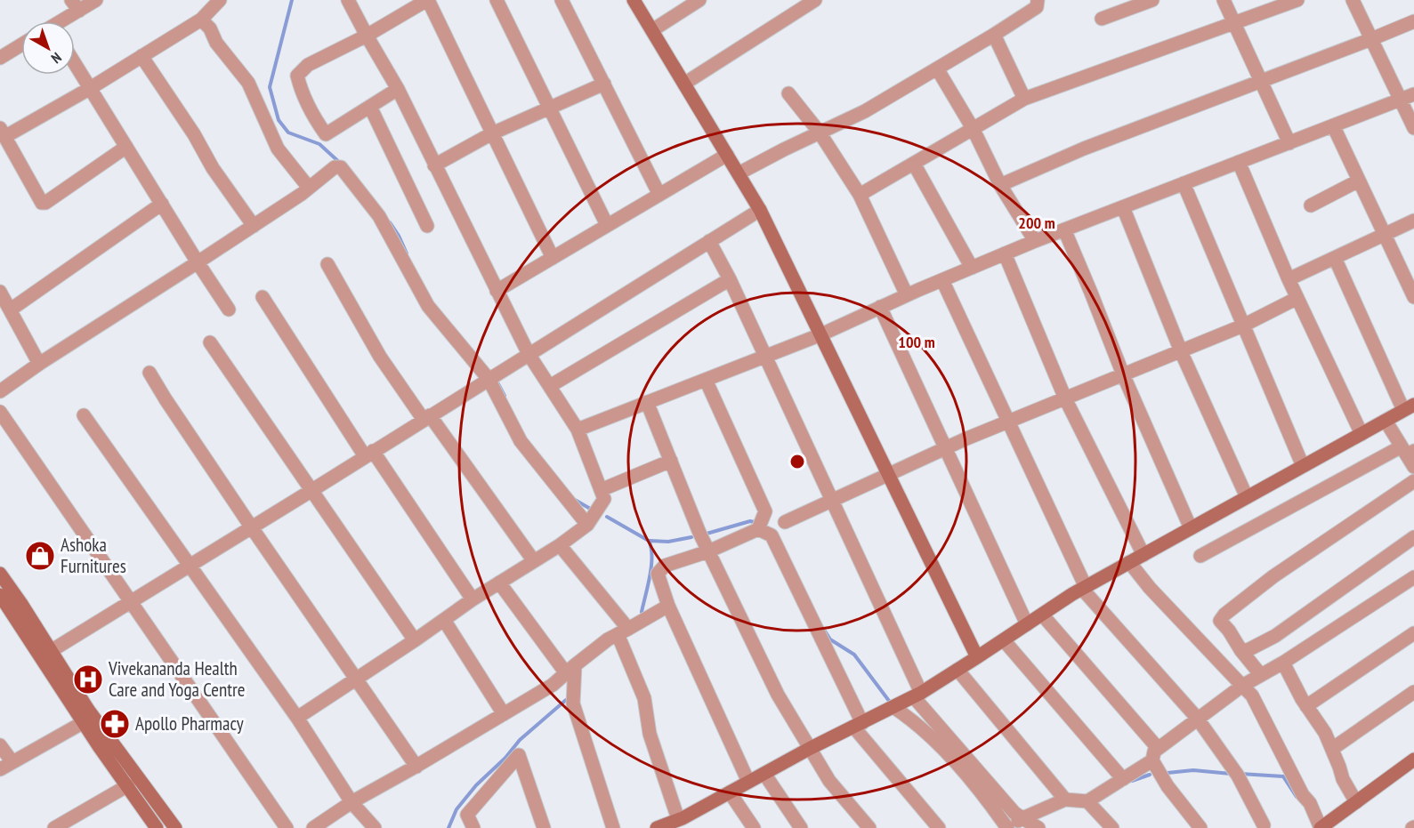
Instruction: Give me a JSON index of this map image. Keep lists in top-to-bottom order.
{
  "places": {
    "shop": ["Ashoka Furnitures"],
    "hospital": ["Vivekananda Health Care and Yoga Centre"],
    "pharmacy": ["Apollo Pharmacy"]
  },
  "north": "bottom right",
  "rings": ["200 m", "100 m"]
}
